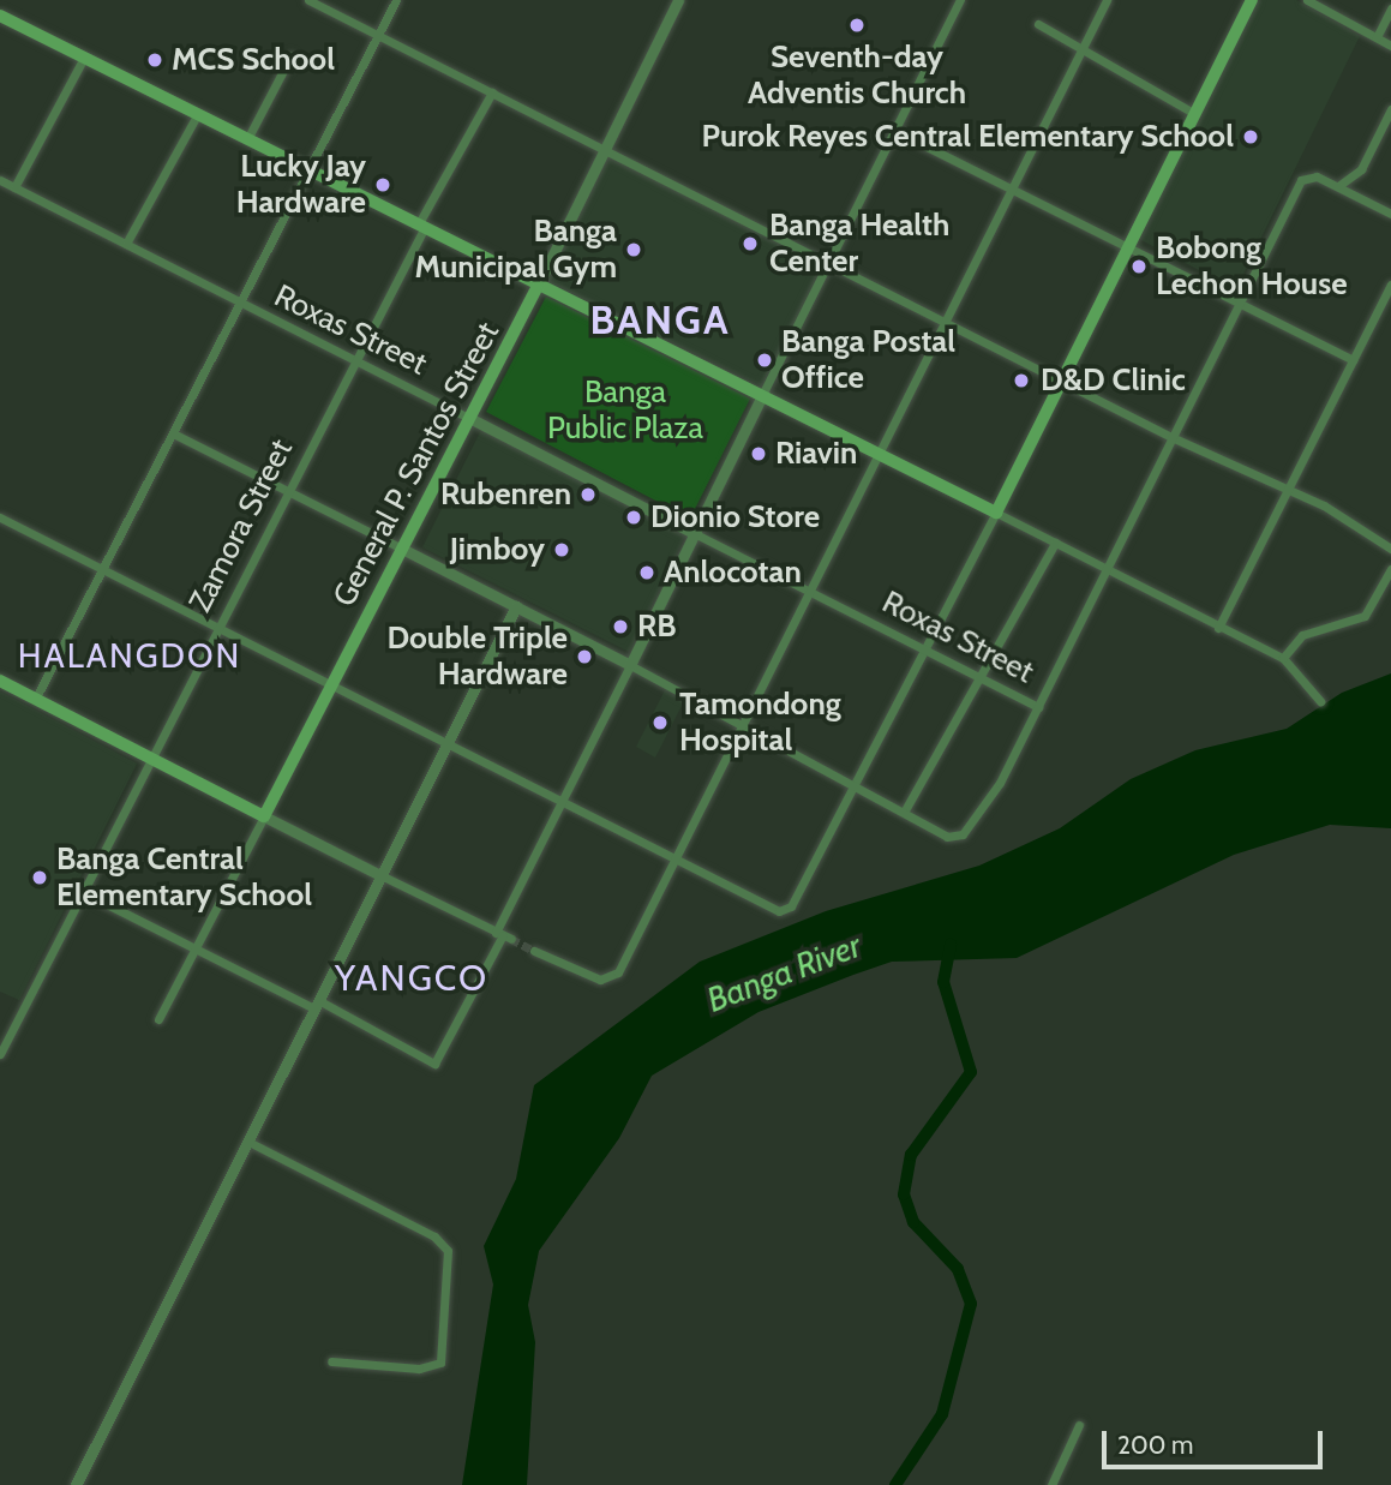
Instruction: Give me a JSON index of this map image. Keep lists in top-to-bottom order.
{
  "streets": {
    "main road": ["General P. Santos Street"],
    "street": ["Roxas Street", "Zamora Street"]
  },
  "crossings": [
    ["Roxas Street", "General P. Santos Street"],
    ["Roxas Street", "Zamora Street"]
  ],
  "districts": ["BANGA", "HALANGDON", "YANGCO"],
  "water": ["Banga River"],
  "parks": ["Banga Public Plaza"],
  "places": [
    "Seventh-day Adventis Church",
    "MCS School",
    "Purok Reyes Central Elementary School",
    "Lucky Jay Hardware",
    "Banga Health Center",
    "Banga Municipal Gym",
    "Bobong Lechon House",
    "Banga Postal Office",
    "D&D Clinic",
    "Riavin",
    "Rubenren",
    "Dionio Store",
    "Jimboy",
    "Anlocotan",
    "RB",
    "Double Triple Hardware",
    "Tamondong Hospital",
    "Banga Central Elementary School"
  ],
  "scale_bar": "200 m"
}
